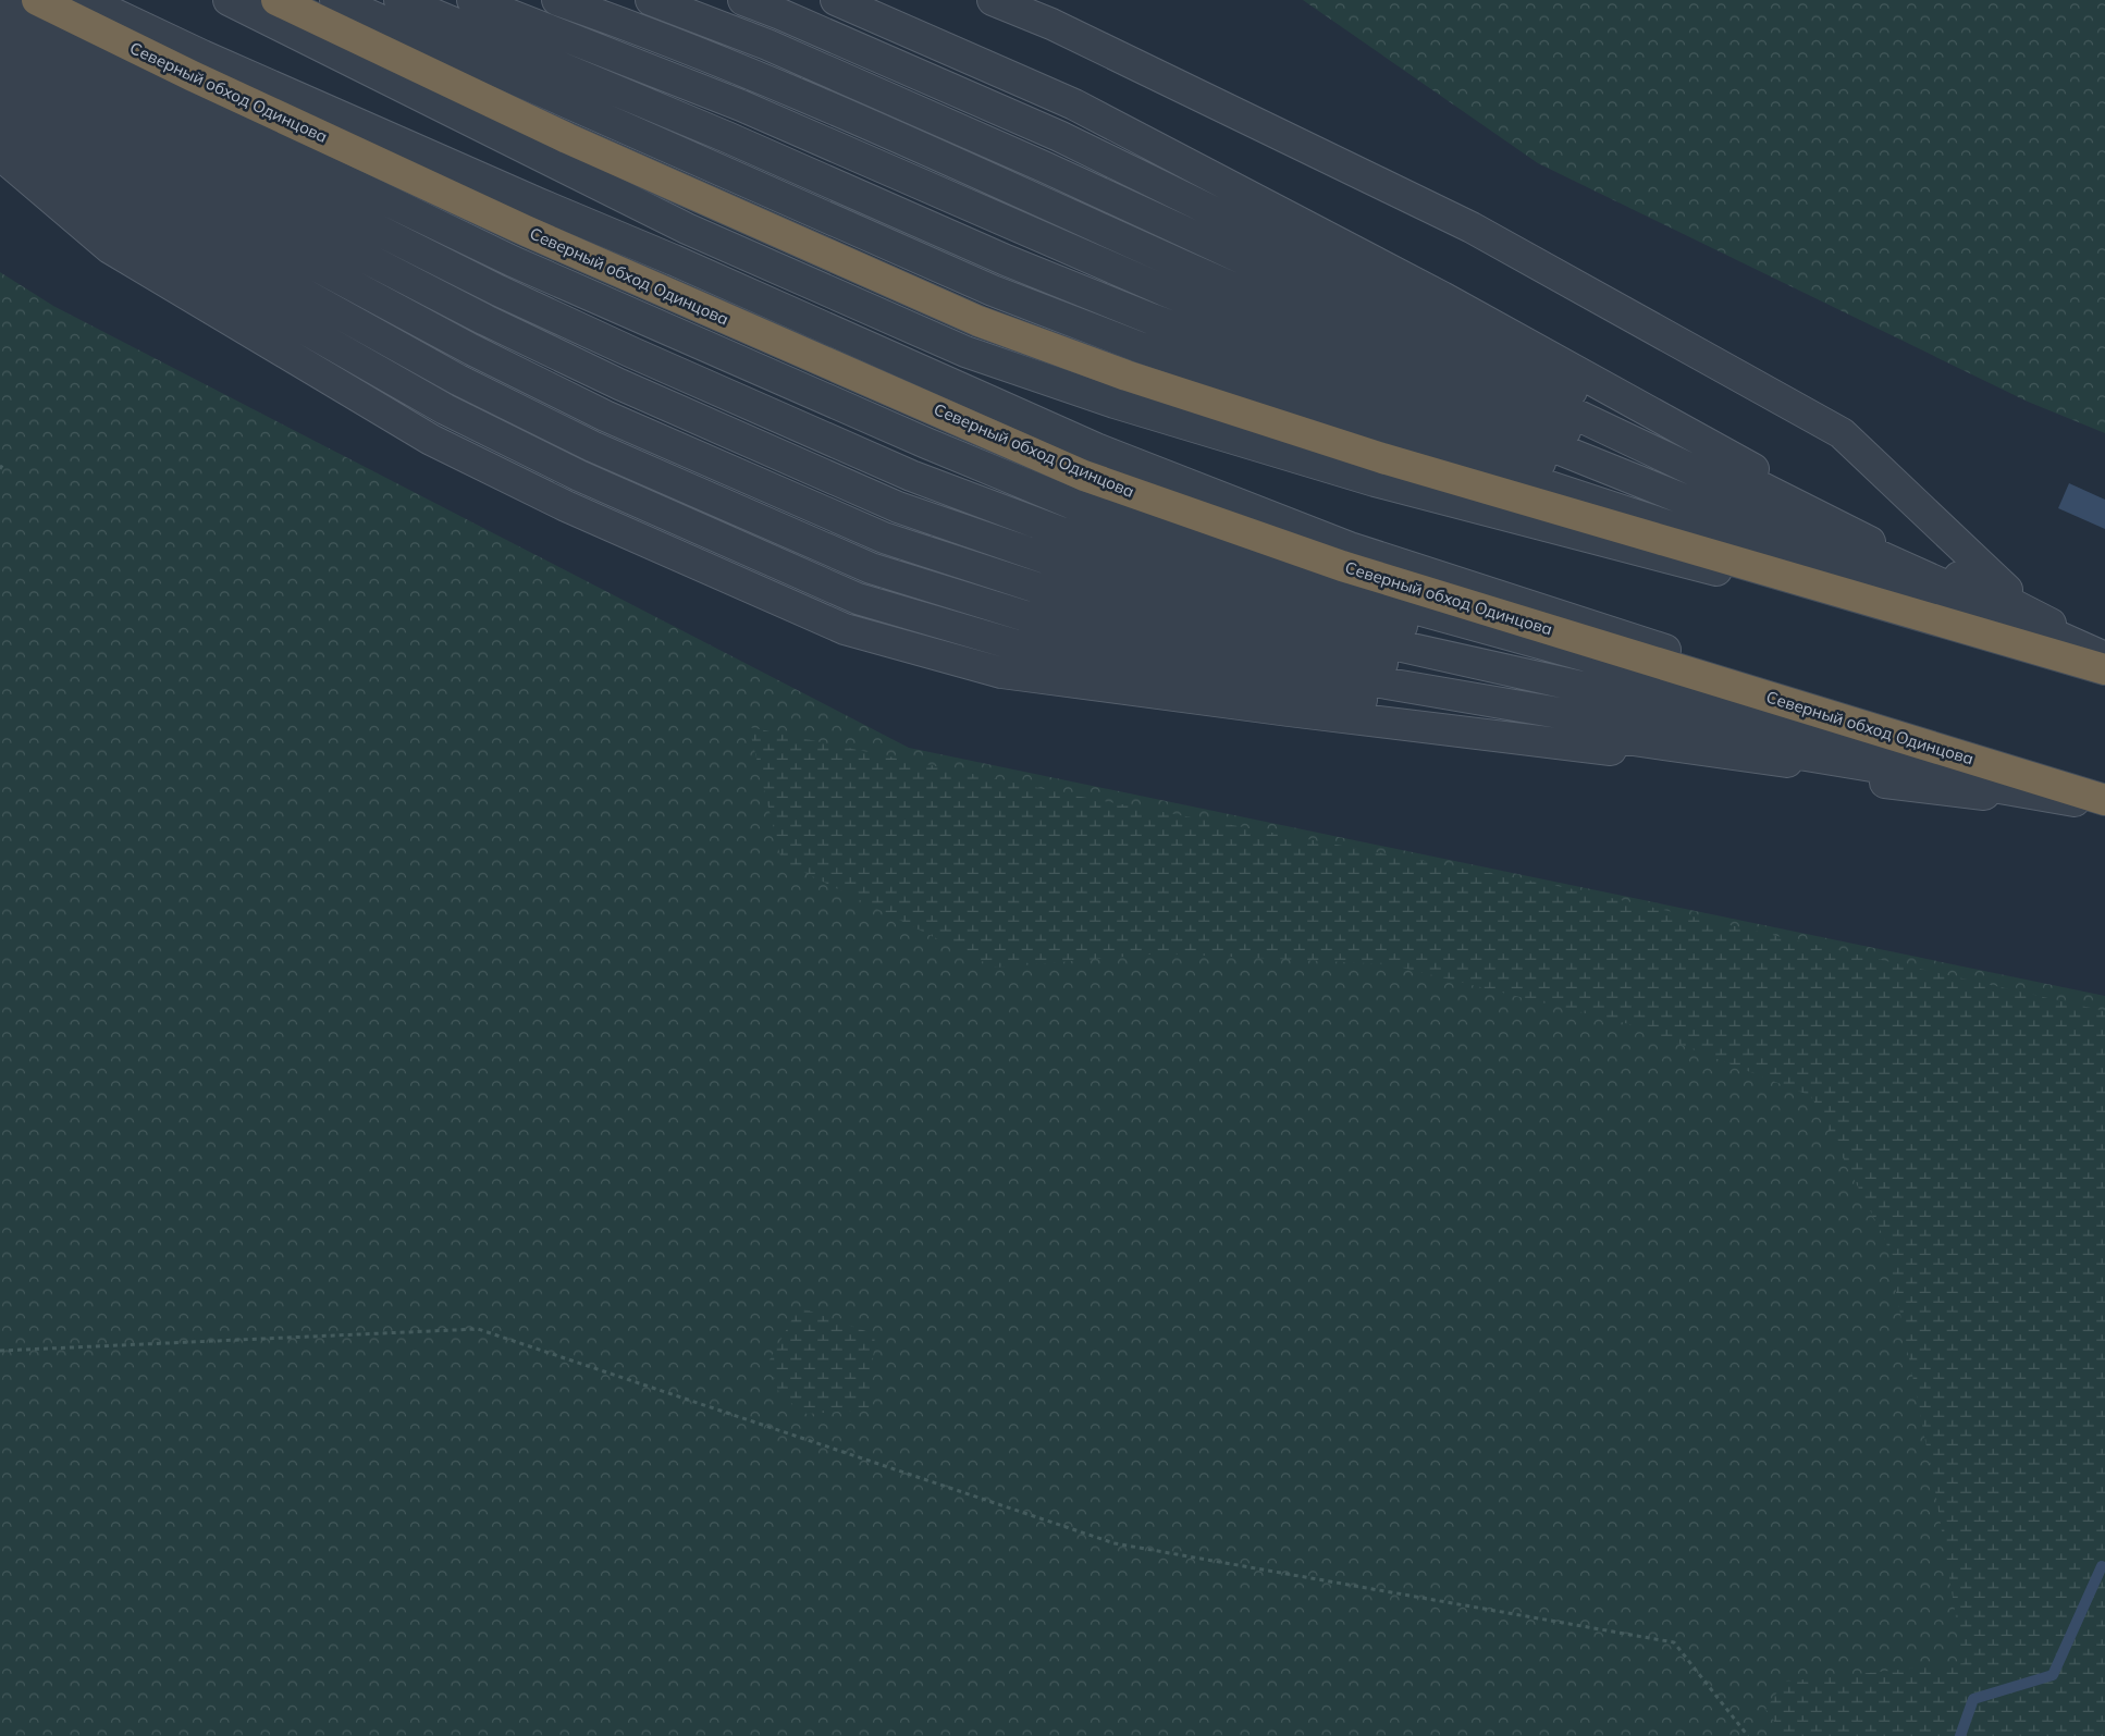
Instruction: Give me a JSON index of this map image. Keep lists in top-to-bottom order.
{
  "streets": {
    "highway": ["Северный обход Одинцова"]
  }
}
